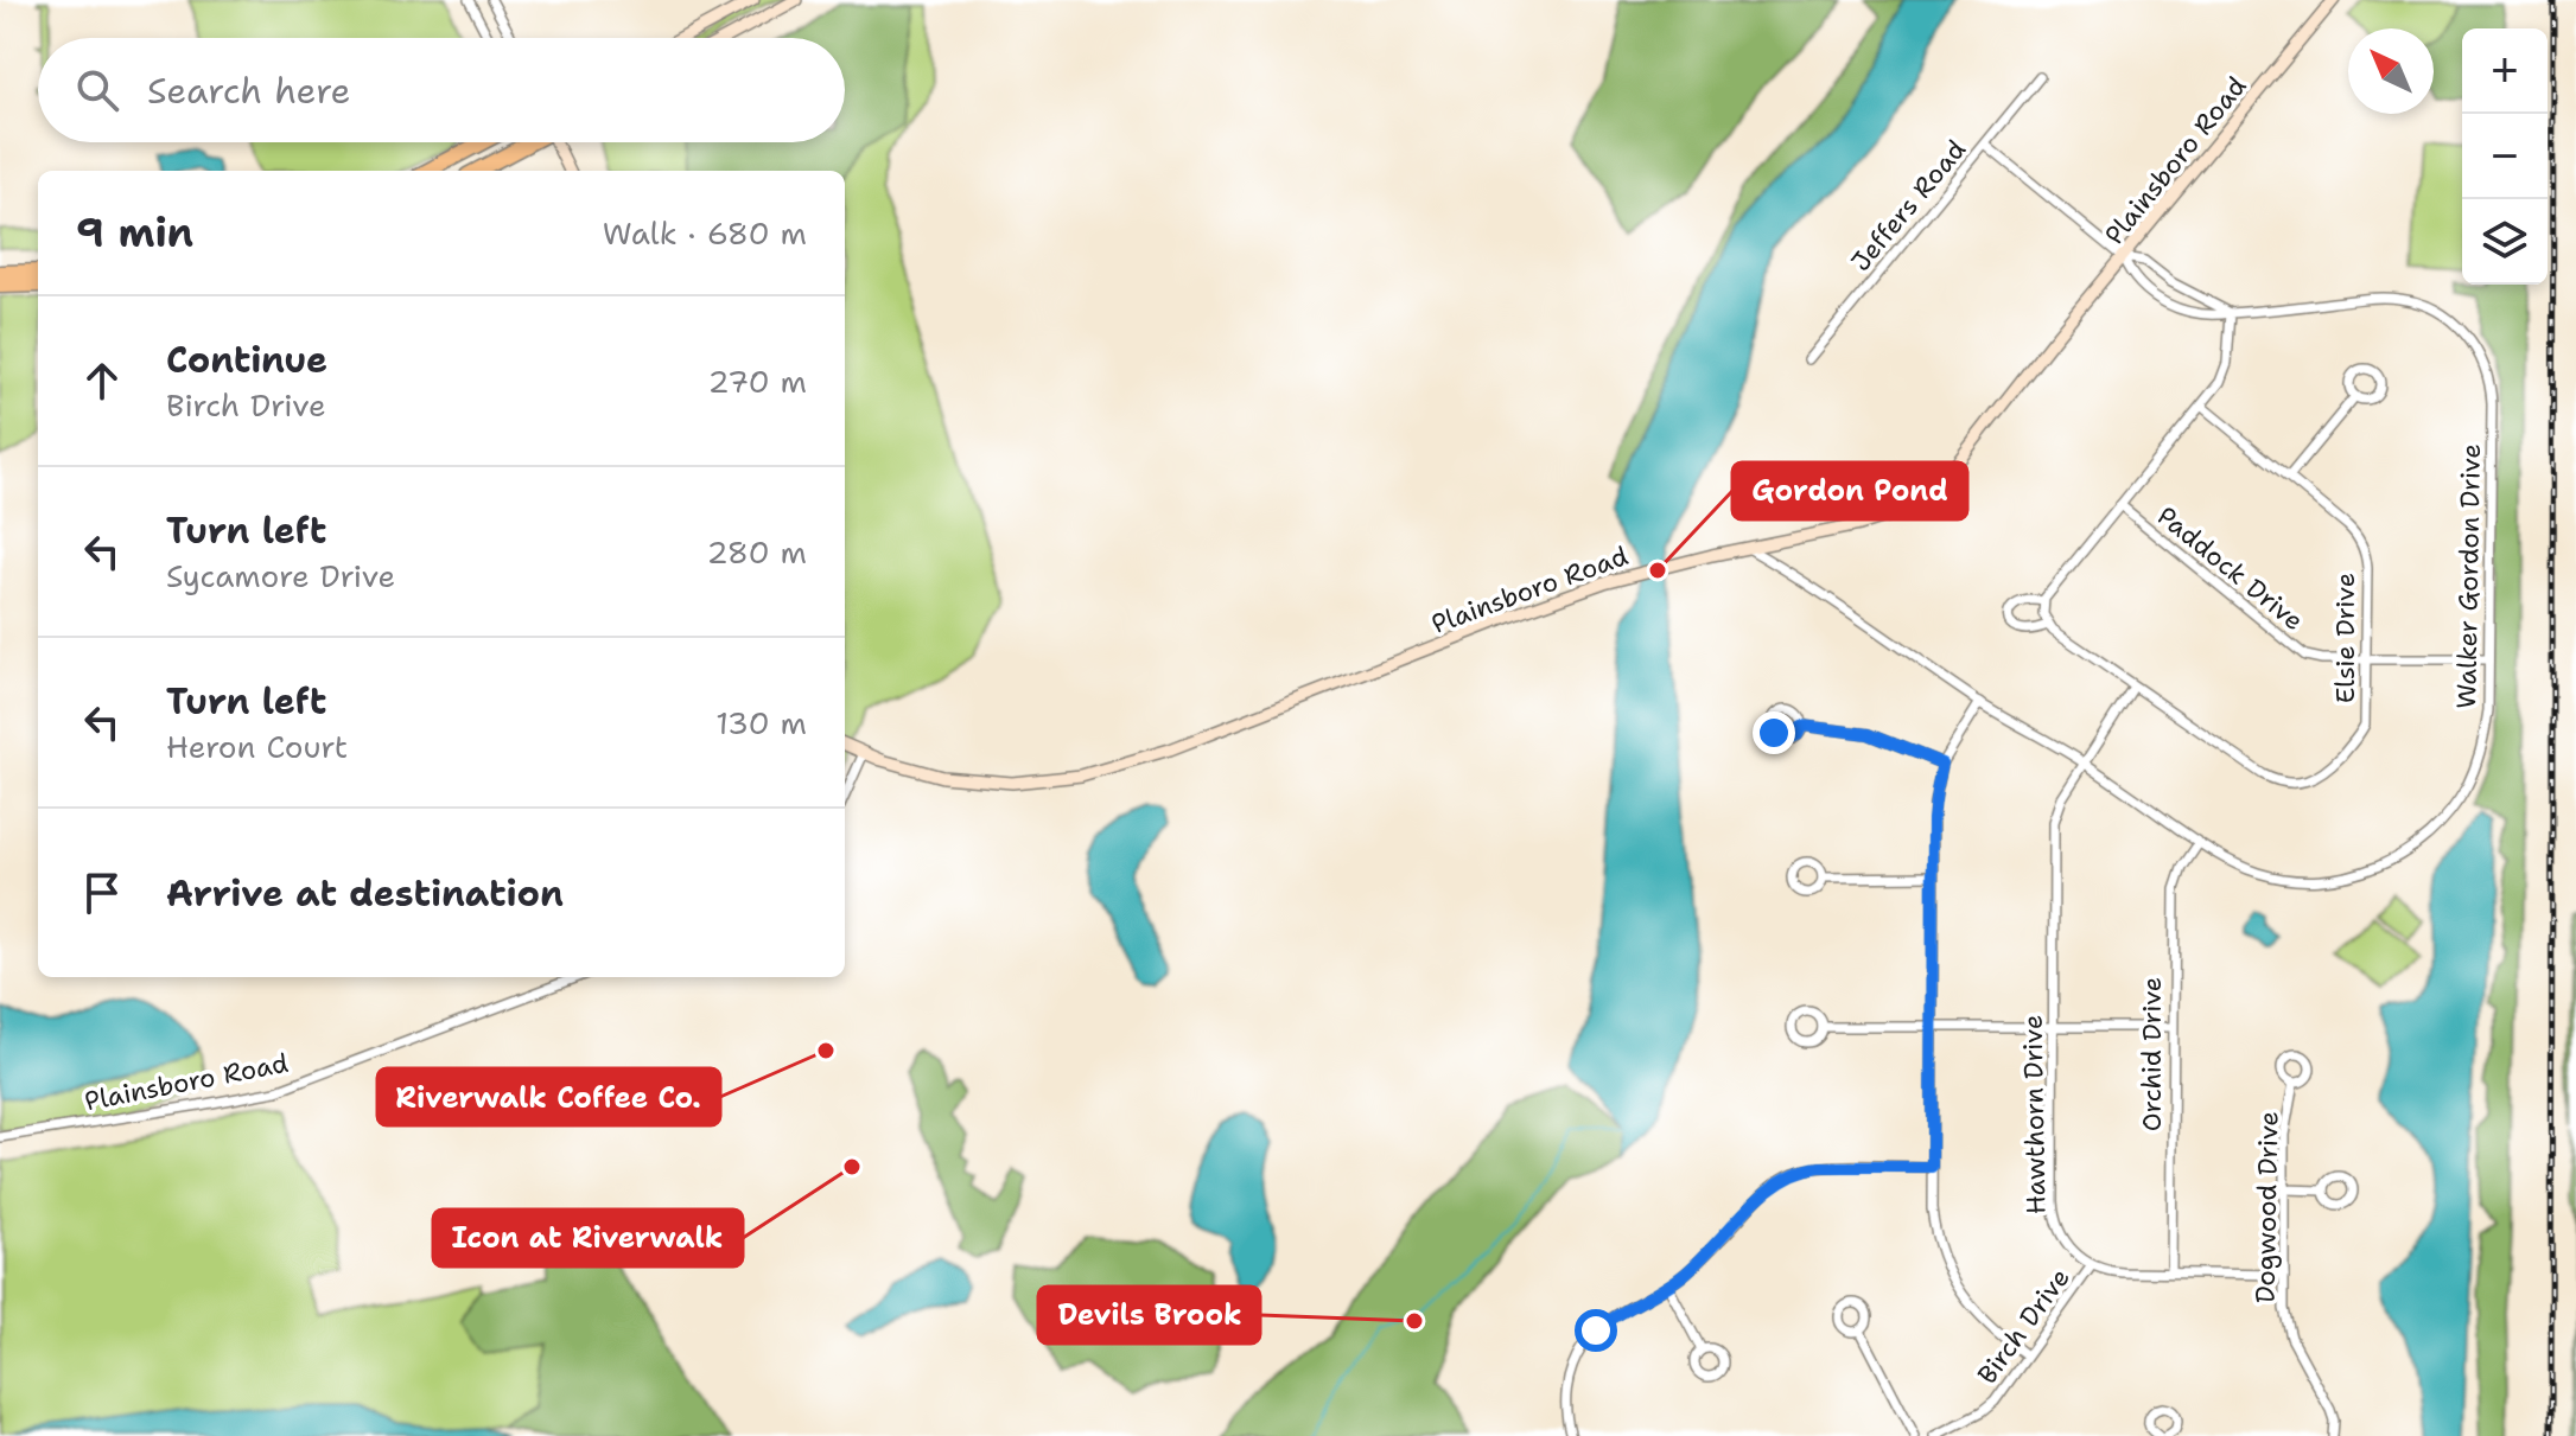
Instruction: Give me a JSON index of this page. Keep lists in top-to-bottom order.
{
  "streets": {
    "street": [
      "Plainsboro Road",
      "Jeffers Road",
      "Paddock Drive",
      "Walker Gordon Drive",
      "Elsie Drive",
      "Orchid Drive",
      "Hawthorn Drive",
      "Dogwood Drive",
      "Birch Drive"
    ]
  },
  "crossings": [
    ["Plainsboro Road", "Walker Gordon Drive"],
    ["Paddock Drive", "Walker Gordon Drive"],
    ["Paddock Drive", "Elsie Drive"],
    ["Walker Gordon Drive", "Elsie Drive"],
    ["Walker Gordon Drive", "Orchid Drive"],
    ["Walker Gordon Drive", "Hawthorn Drive"],
    ["Elsie Drive", "Hawthorn Drive"],
    ["Hawthorn Drive", "Birch Drive"]
  ],
  "places": [
    "Gordon Pond",
    "Riverwalk Coffee Co.",
    "Icon at Riverwalk",
    "Devils Brook"
  ],
  "north": "top left",
  "page": {
    "map_buttons": ["+", "−"],
    "search": "Search here",
    "heading": ["9 min", "Walk · 680 m"],
    "list": [
      ["Continue", "Birch Drive", "270 m"],
      ["Turn left", "Sycamore Drive", "280 m"],
      ["Turn left", "Heron Court", "130 m"],
      "Arrive at destination"
    ]
  }
}
